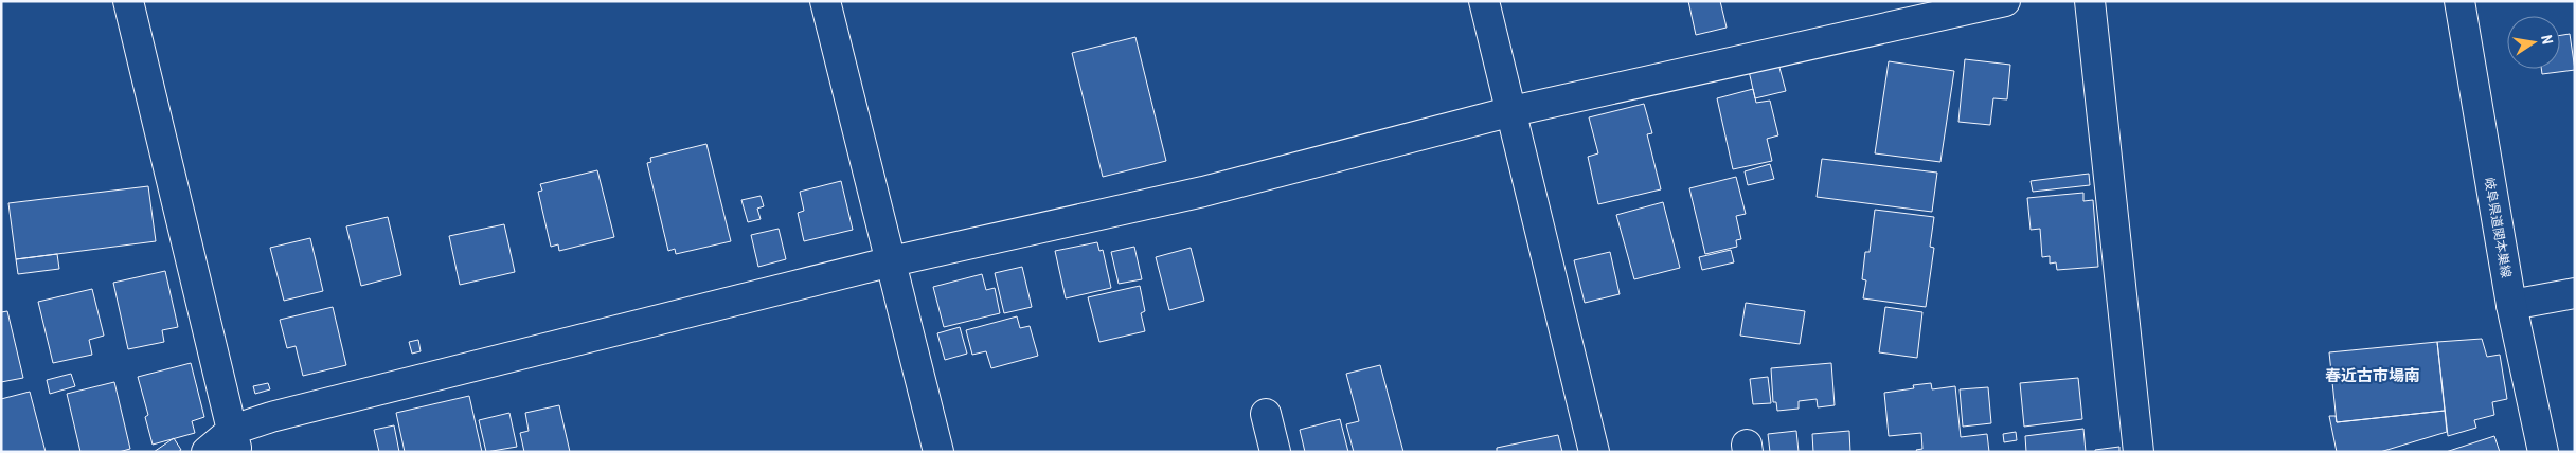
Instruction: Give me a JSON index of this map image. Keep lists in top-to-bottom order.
{
  "streets": {
    "street": ["岐阜県道関本巣線"]
  },
  "districts": ["春近古市場南"],
  "north": "right"
}
